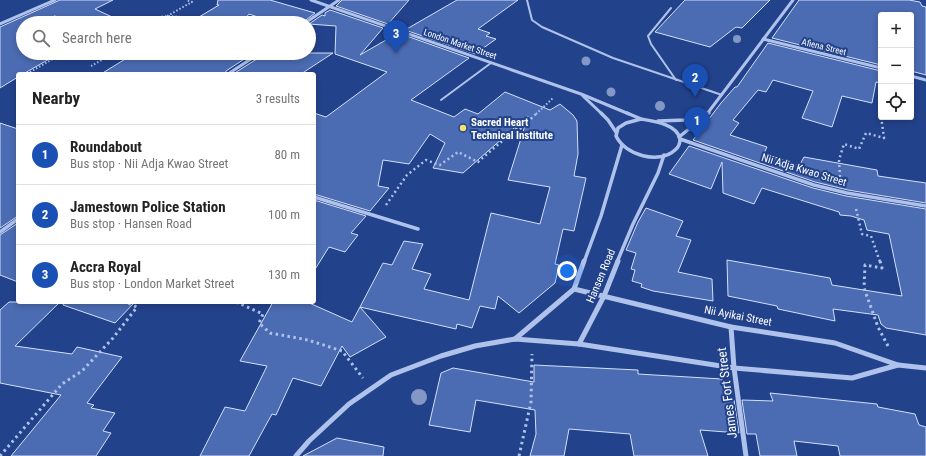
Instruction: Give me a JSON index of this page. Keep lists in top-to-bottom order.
{
  "streets": {
    "street": [
      "London Market Street",
      "Afiena Street",
      "Nii Adja Kwao Street",
      "Hansen Road",
      "Nii Ayikai Street",
      "James Fort Street"
    ]
  },
  "crossings": [
    ["London Market Street", "Nii Adja Kwao Street"],
    ["London Market Street", "Hansen Road"],
    ["Nii Adja Kwao Street", "Hansen Road"],
    ["Hansen Road", "Nii Ayikai Street"],
    ["Nii Ayikai Street", "James Fort Street"]
  ],
  "places": ["Sacred Heart Technical Institute"],
  "page": {
    "map_buttons": ["+", "−"],
    "search": "Search here",
    "pins": ["3", "2", "1"],
    "heading": ["Nearby", "3 results"],
    "list": [
      {
        "mark": "1",
        "name": "Roundabout",
        "note": "Bus stop · Nii Adja Kwao Street",
        "value": "80 m"
      },
      {
        "mark": "2",
        "name": "Jamestown Police Station",
        "note": "Bus stop · Hansen Road",
        "value": "100 m"
      },
      {
        "mark": "3",
        "name": "Accra Royal",
        "note": "Bus stop · London Market Street",
        "value": "130 m"
      }
    ]
  }
}
